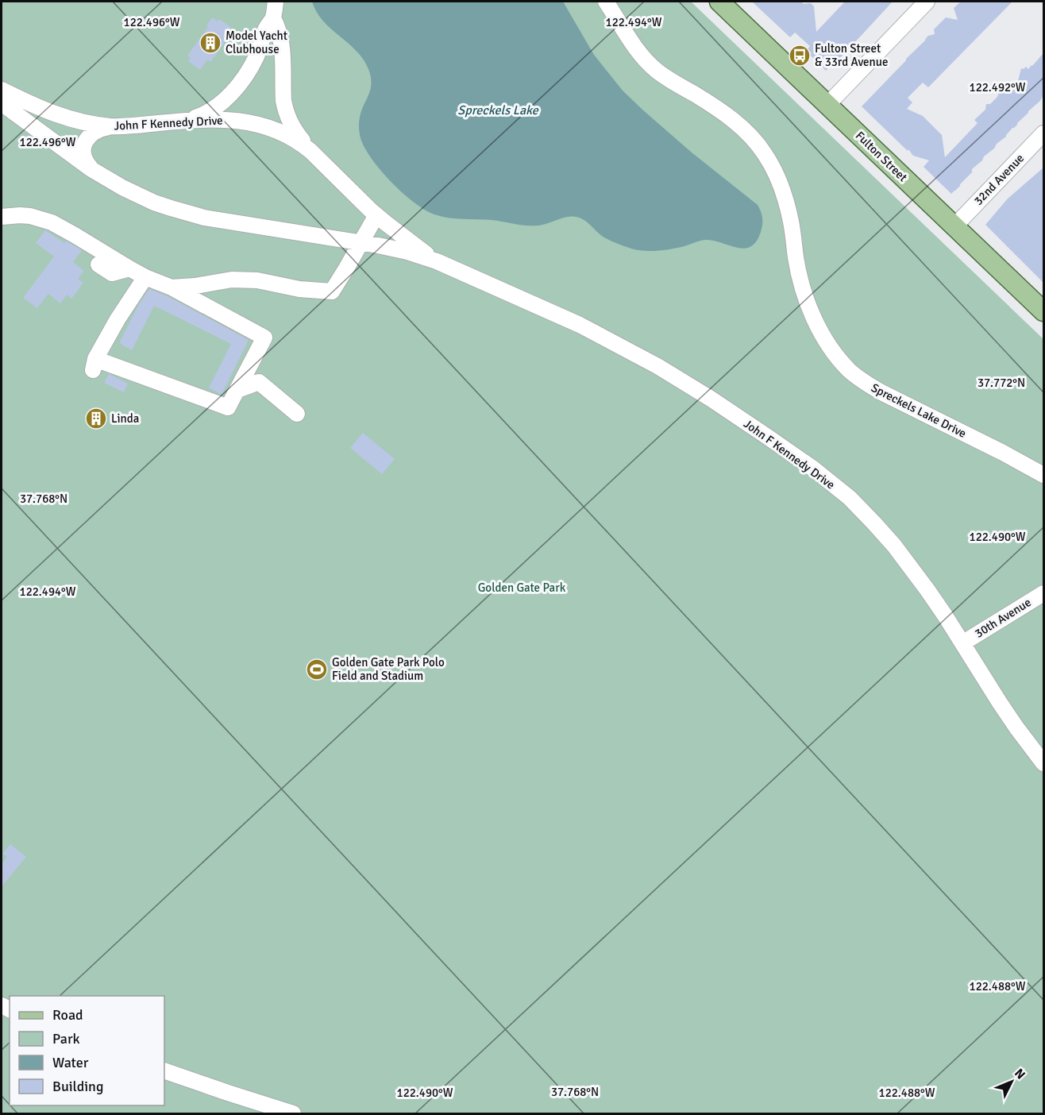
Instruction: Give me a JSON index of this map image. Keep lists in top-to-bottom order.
{
  "streets": {
    "main road": ["Fulton Street"],
    "street": [
      "John F Kennedy Drive",
      "32nd Avenue",
      "Spreckels Lake Drive",
      "30th Avenue"
    ]
  },
  "crossings": [
    ["John F Kennedy Drive", "30th Avenue"],
    ["Fulton Street", "32nd Avenue"]
  ],
  "water": ["Spreckels Lake"],
  "parks": ["Golden Gate Park"],
  "places": {
    "building": ["Model Yacht Clubhouse", "Linda"],
    "bus stop": ["Fulton Street & 33rd Avenue"],
    "sports": ["Golden Gate Park Polo Field and Stadium"]
  },
  "legend": [
    "Road",
    "Park",
    "Water",
    "Building"
  ],
  "north": "top right",
  "coordinates": [
    "122.494°W",
    "122.496°W",
    "122.492°W",
    "37.772°N",
    "37.768°N",
    "122.490°W",
    "122.488°W"
  ]
}
